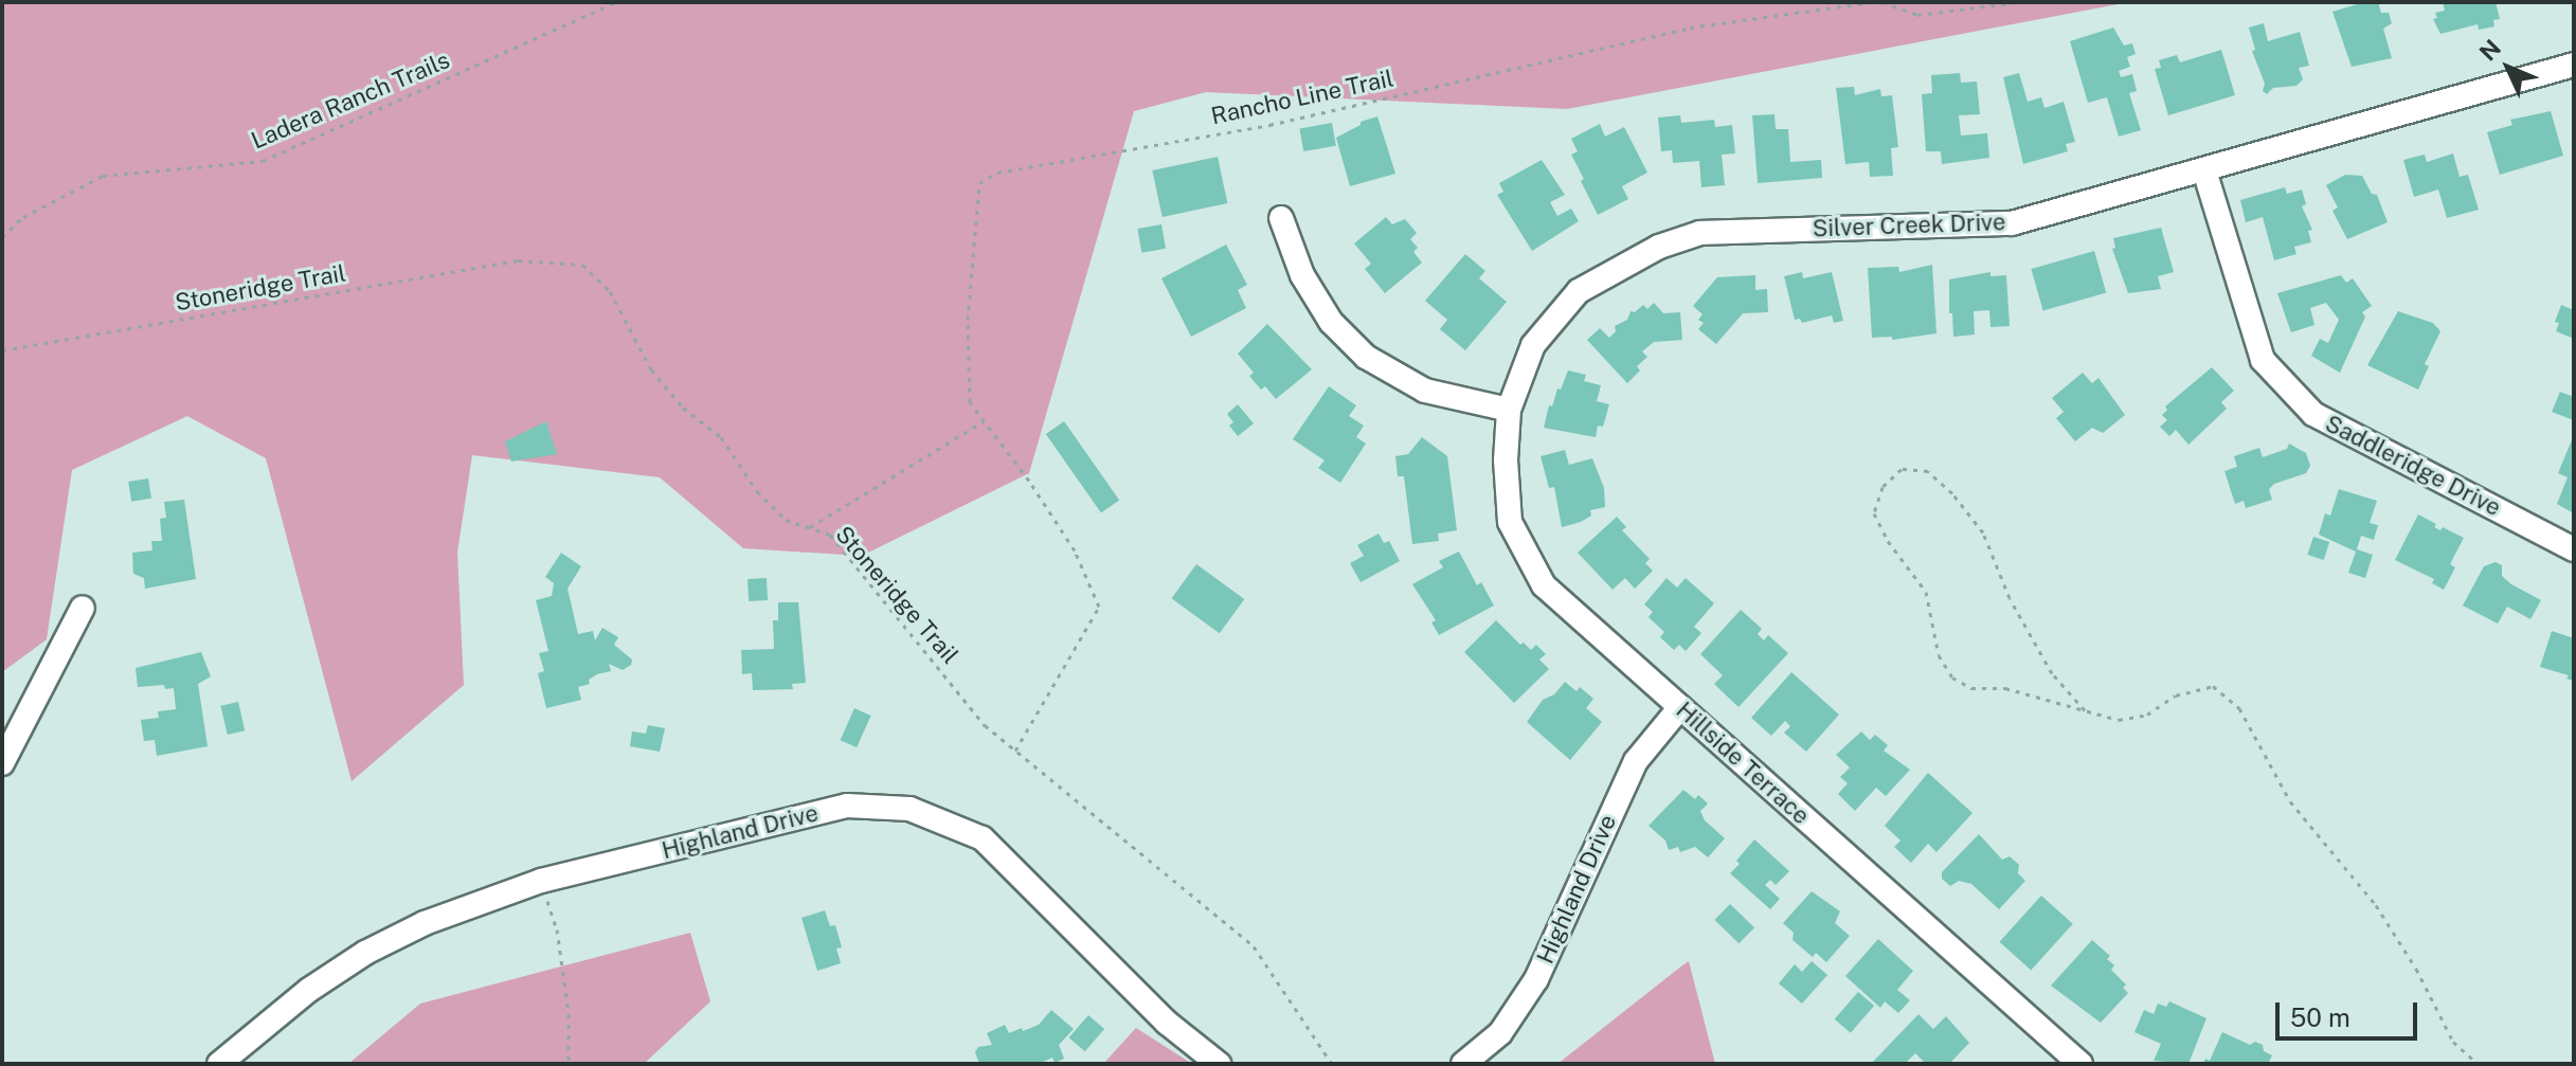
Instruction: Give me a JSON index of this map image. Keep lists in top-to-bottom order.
{
  "streets": {
    "street": [
      "Silver Creek Drive",
      "Saddleridge Drive",
      "Hillside Terrace",
      "Highland Drive"
    ],
    "path": ["Rancho Line Trail", "Ladera Ranch Trails", "Stoneridge Trail"]
  },
  "crossings": [
    ["Rancho Line Trail", "Stoneridge Trail"],
    ["Silver Creek Drive", "Saddleridge Drive"],
    ["Silver Creek Drive", "Hillside Terrace"],
    ["Hillside Terrace", "Highland Drive"]
  ],
  "scale_bar": "50 m",
  "north": "top left"
}
